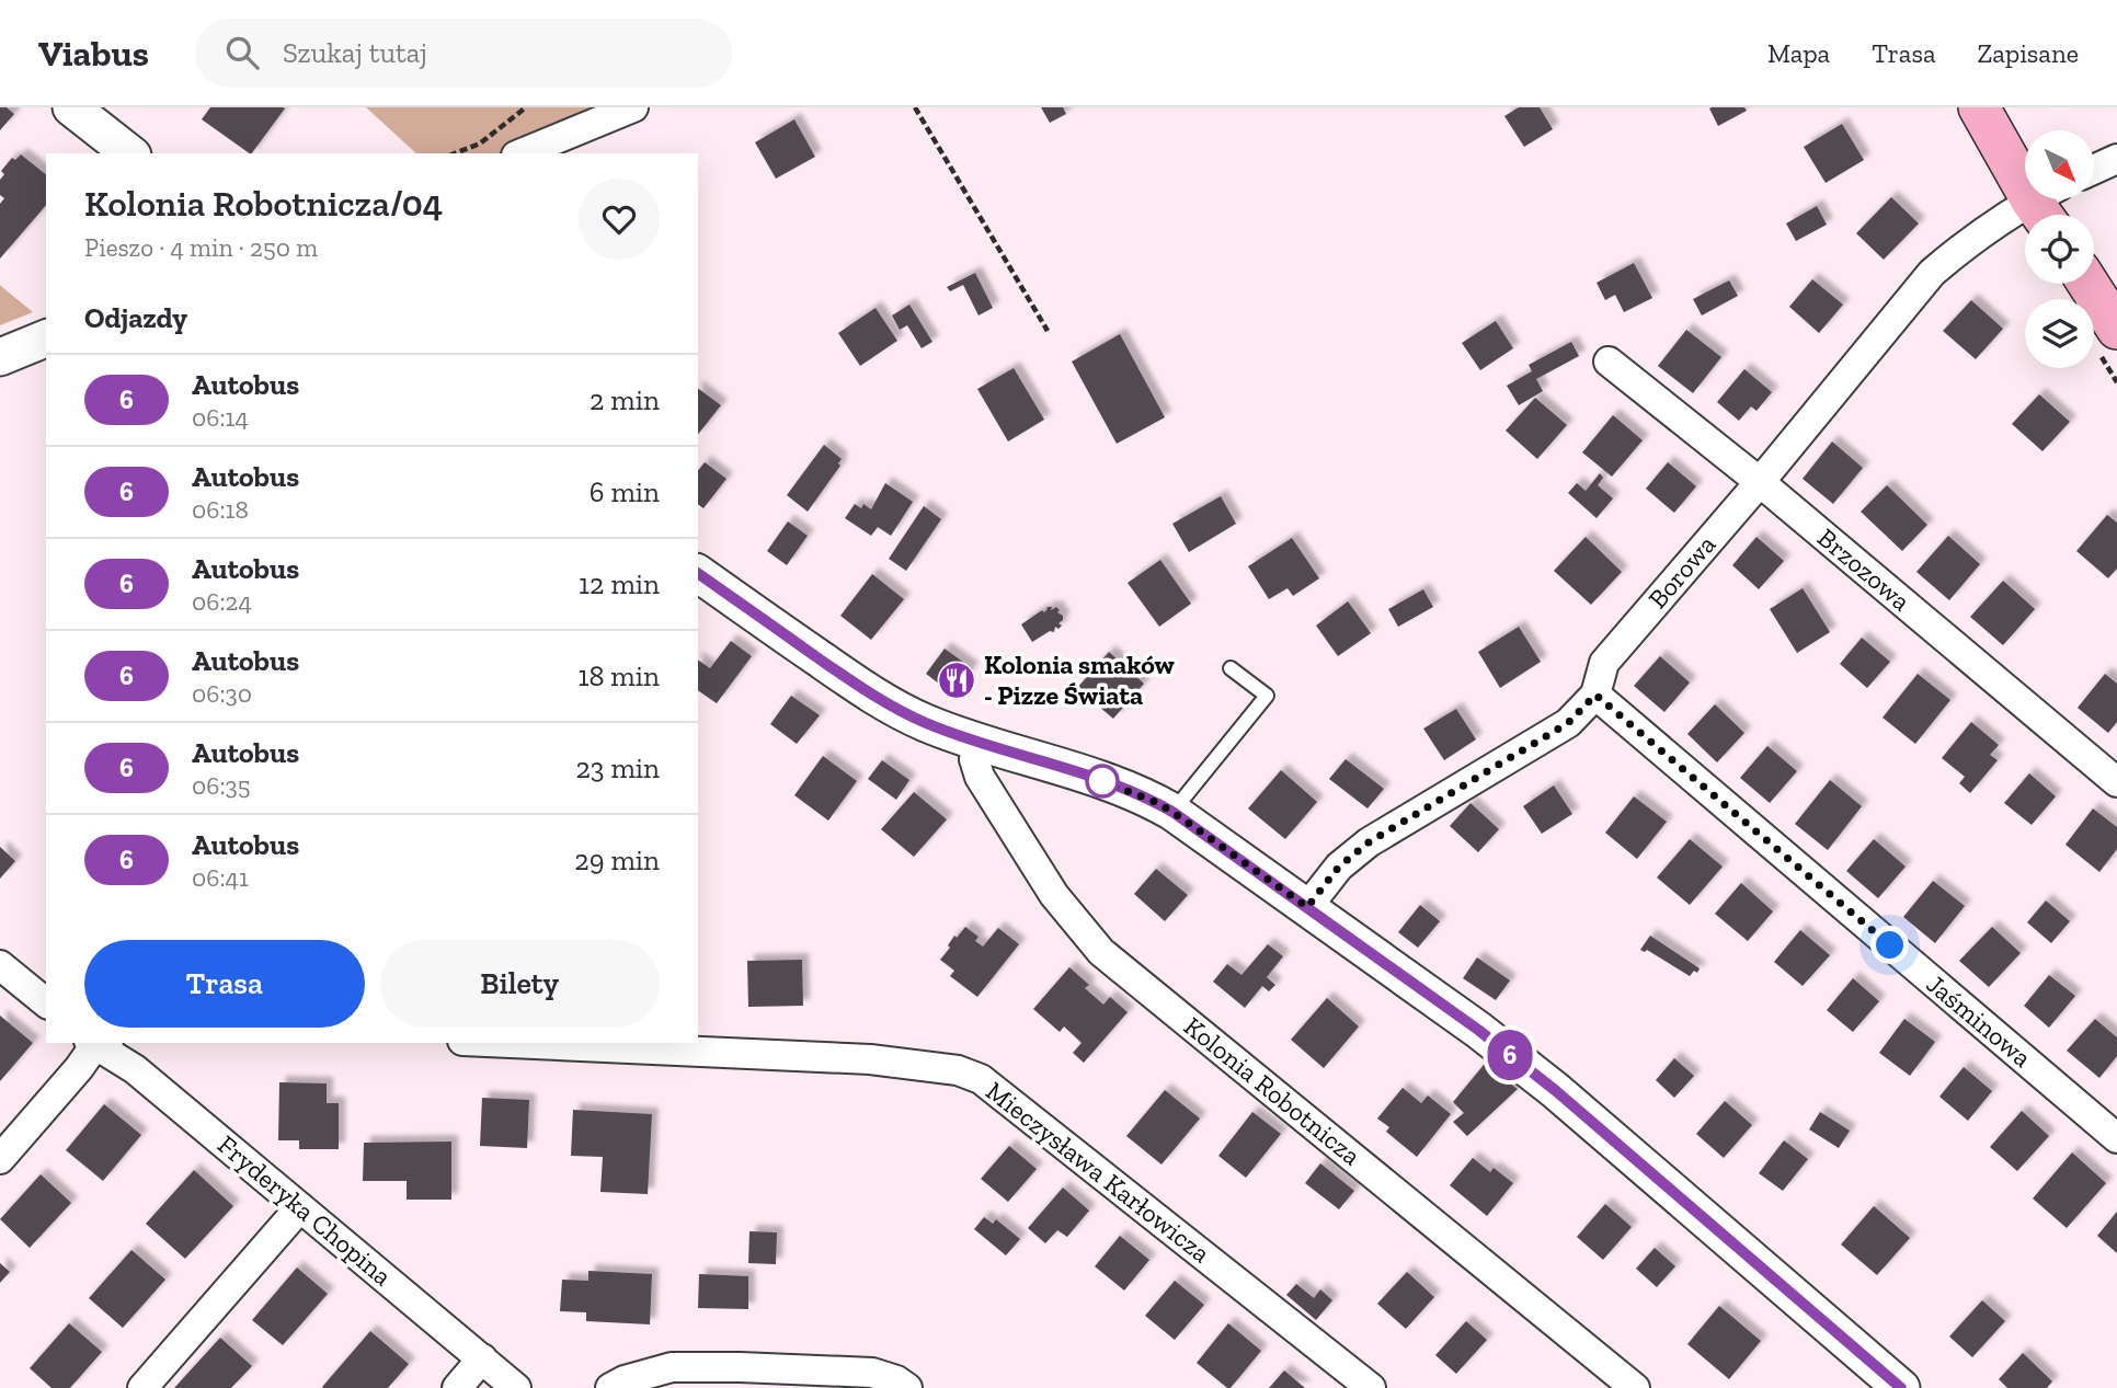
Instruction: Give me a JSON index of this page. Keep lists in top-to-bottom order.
{
  "streets": {
    "street": [
      "Brzozowa",
      "Borowa",
      "Jaśminowa",
      "Kolonia Robotnicza",
      "Mieczysława Karłowicza",
      "Fryderyka Chopina"
    ]
  },
  "crossings": [
    ["Brzozowa", "Borowa"],
    ["Borowa", "Jaśminowa"]
  ],
  "places": {
    "restaurant": ["Kolonia smaków - Pizze Świata"]
  },
  "lines": ["bus line 6"],
  "north": "bottom right",
  "page": {
    "header": "Viabus",
    "search": "Szukaj tutaj",
    "nav": ["Mapa", "Trasa", "Zapisane"],
    "on_map": "6",
    "heading": [
      ["Kolonia Robotnicza/04", "Pieszo · 4 min · 250 m"],
      "Odjazdy"
    ],
    "list": [
      {
        "mark": "6",
        "name": "Autobus",
        "note": "06:14",
        "value": "2 min"
      },
      {
        "mark": "6",
        "name": "Autobus",
        "note": "06:18",
        "value": "6 min"
      },
      {
        "mark": "6",
        "name": "Autobus",
        "note": "06:24",
        "value": "12 min"
      },
      {
        "mark": "6",
        "name": "Autobus",
        "note": "06:30",
        "value": "18 min"
      },
      {
        "mark": "6",
        "name": "Autobus",
        "note": "06:35",
        "value": "23 min"
      },
      {
        "mark": "6",
        "name": "Autobus",
        "note": "06:41",
        "value": "29 min"
      }
    ],
    "buttons": ["Trasa", "Bilety"]
  }
}
